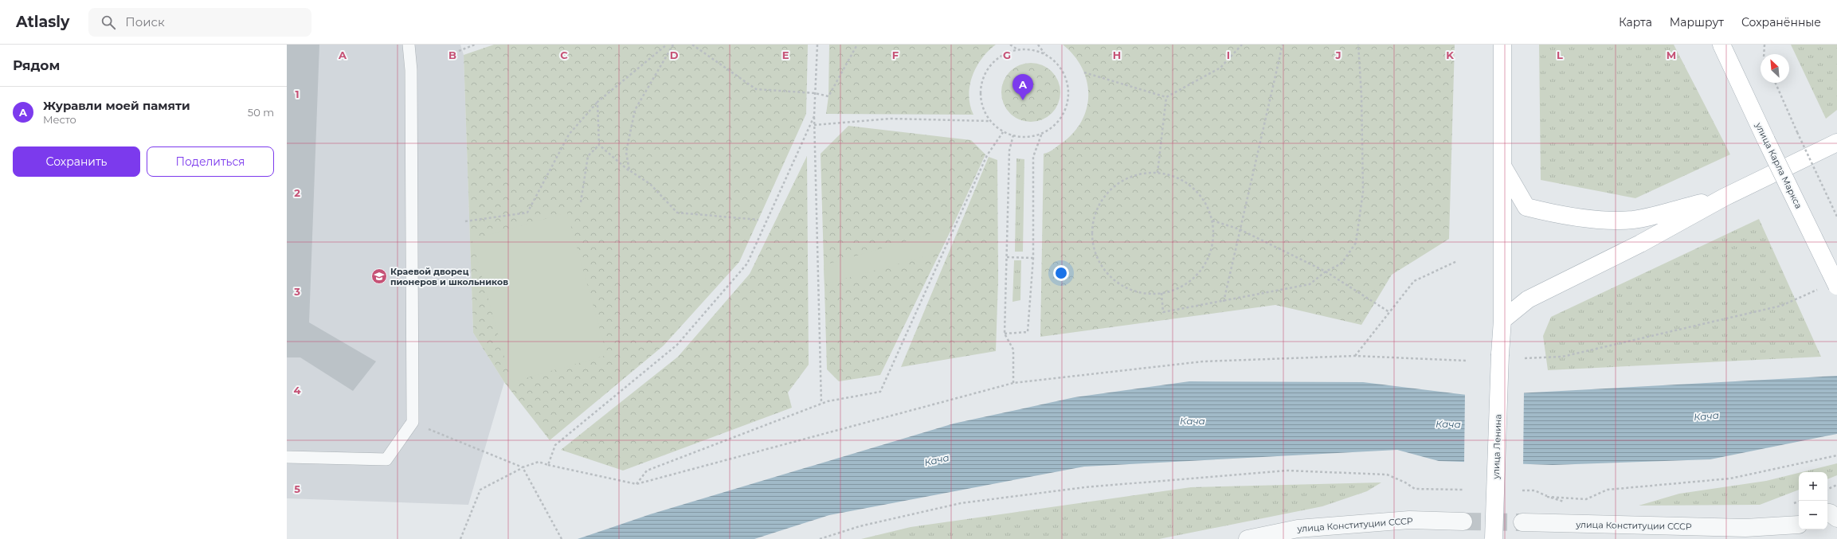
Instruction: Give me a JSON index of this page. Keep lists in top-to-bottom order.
{
  "streets": {
    "main road": ["улица Карла Маркса", "улица Ленина"],
    "street": ["улица Конституции СССР"]
  },
  "water": ["Кача"],
  "places": {
    "school or university": ["Краевой дворец пионеров и школьников"]
  },
  "north": "top left",
  "page": {
    "header": "Atlasly",
    "search": "Поиск",
    "nav": ["Карта", "Маршрут", "Сохранённые"],
    "heading": "Рядом",
    "pins": "A",
    "list": [
      {
        "mark": "A",
        "name": "Журавли моей памяти",
        "note": "Место",
        "value": "50 m"
      }
    ],
    "buttons": ["Сохранить", "Поделиться"],
    "map_buttons": ["+", "−"]
  },
  "grid": {
    "columns": [
      "A",
      "B",
      "C",
      "D",
      "E",
      "F",
      "G",
      "H",
      "I",
      "J",
      "K",
      "L",
      "M"
    ],
    "rows": [
      "1",
      "2",
      "3",
      "4",
      "5"
    ]
  }
}
